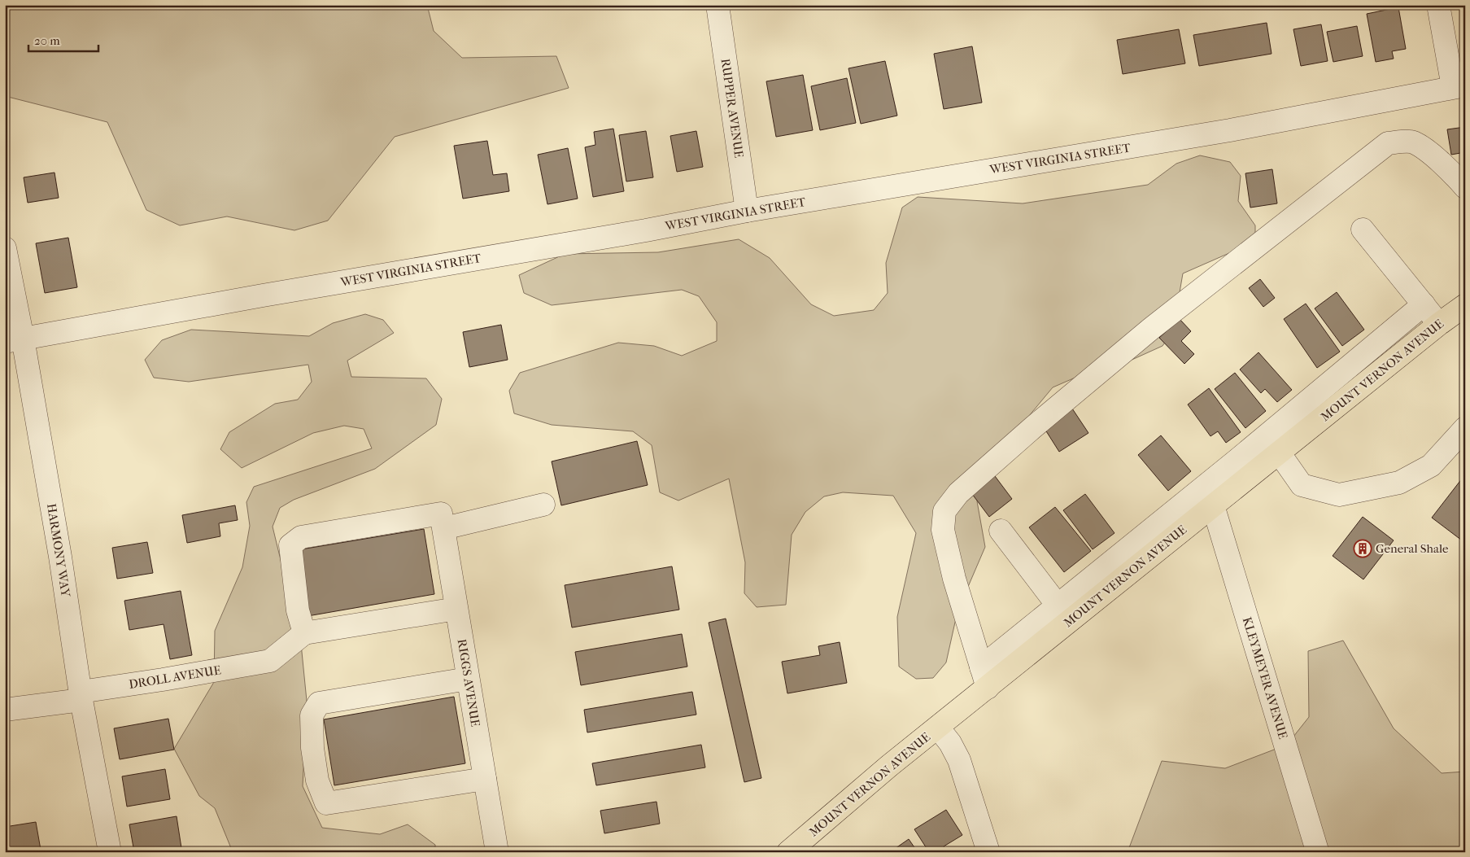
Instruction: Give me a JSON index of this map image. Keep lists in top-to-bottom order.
{
  "streets": {
    "main road": ["MOUNT VERNON AVENUE"],
    "street": [
      "RUPPER AVENUE",
      "WEST VIRGINIA STREET",
      "HARMONY WAY",
      "DROLL AVENUE",
      "KLEYMEYER AVENUE",
      "RIGGS AVENUE"
    ]
  },
  "crossings": [
    ["RUPPER AVENUE", "WEST VIRGINIA STREET"],
    ["WEST VIRGINIA STREET", "HARMONY WAY"],
    ["MOUNT VERNON AVENUE", "KLEYMEYER AVENUE"],
    ["HARMONY WAY", "DROLL AVENUE"]
  ],
  "places": {
    "building": ["General Shale"]
  },
  "scale_bar": "20 m"
}
